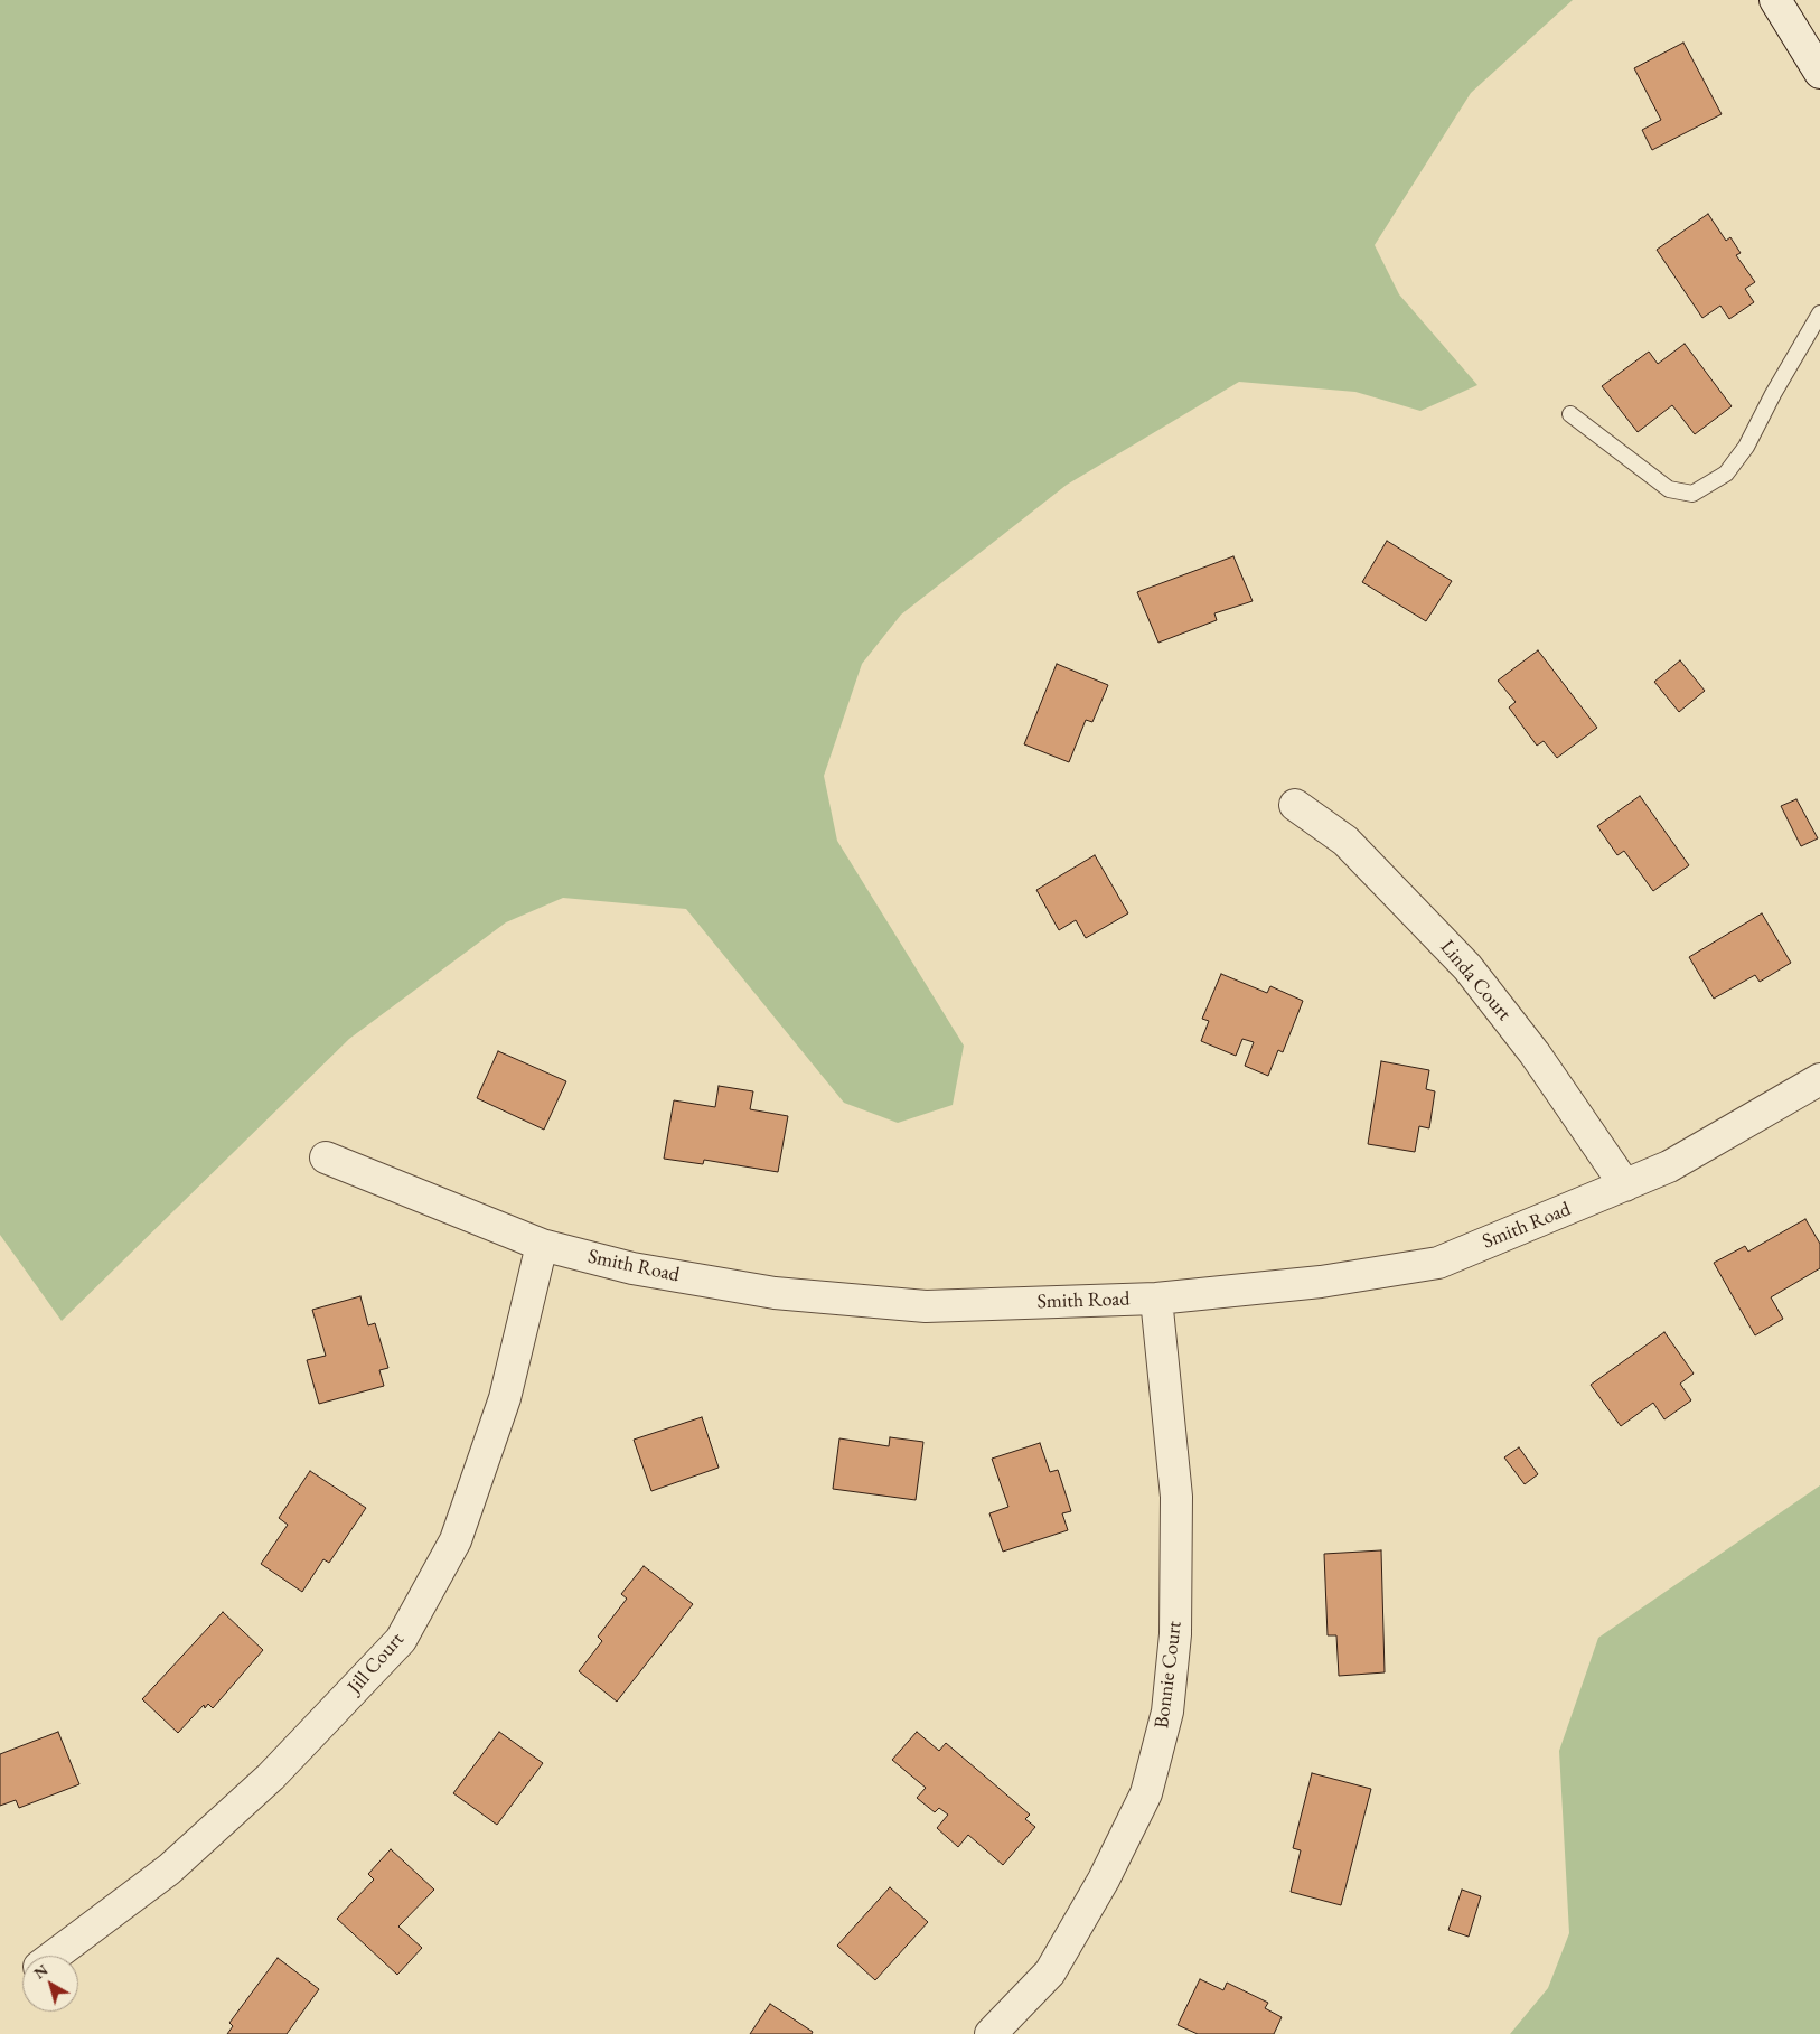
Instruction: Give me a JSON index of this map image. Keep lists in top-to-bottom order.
{
  "streets": {
    "street": [
      "Linda Court",
      "Smith Road",
      "Jill Court",
      "Bonnie Court"
    ]
  },
  "crossings": [
    ["Linda Court", "Smith Road"],
    ["Smith Road", "Jill Court"],
    ["Smith Road", "Bonnie Court"]
  ],
  "north": "top left"
}
